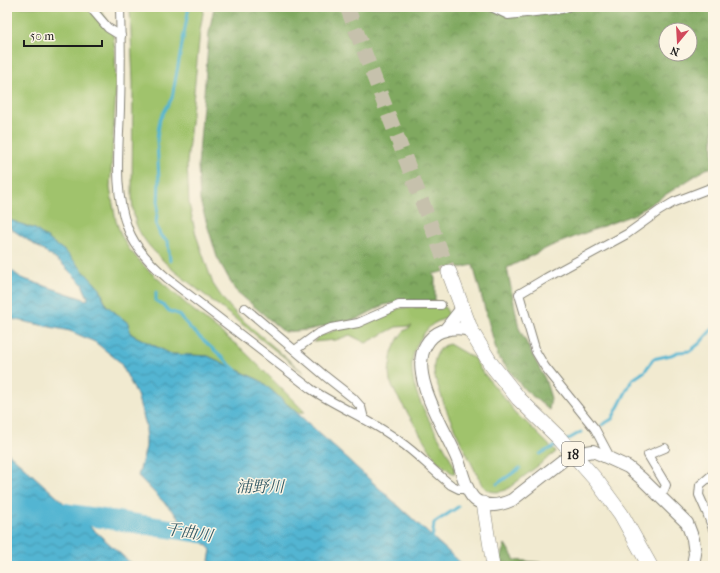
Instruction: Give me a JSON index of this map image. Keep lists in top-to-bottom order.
{
  "streets": {
    "highway": ["18"]
  },
  "water": ["浦野川", "千曲川"],
  "scale_bar": "50 m",
  "north": "bottom"
}
